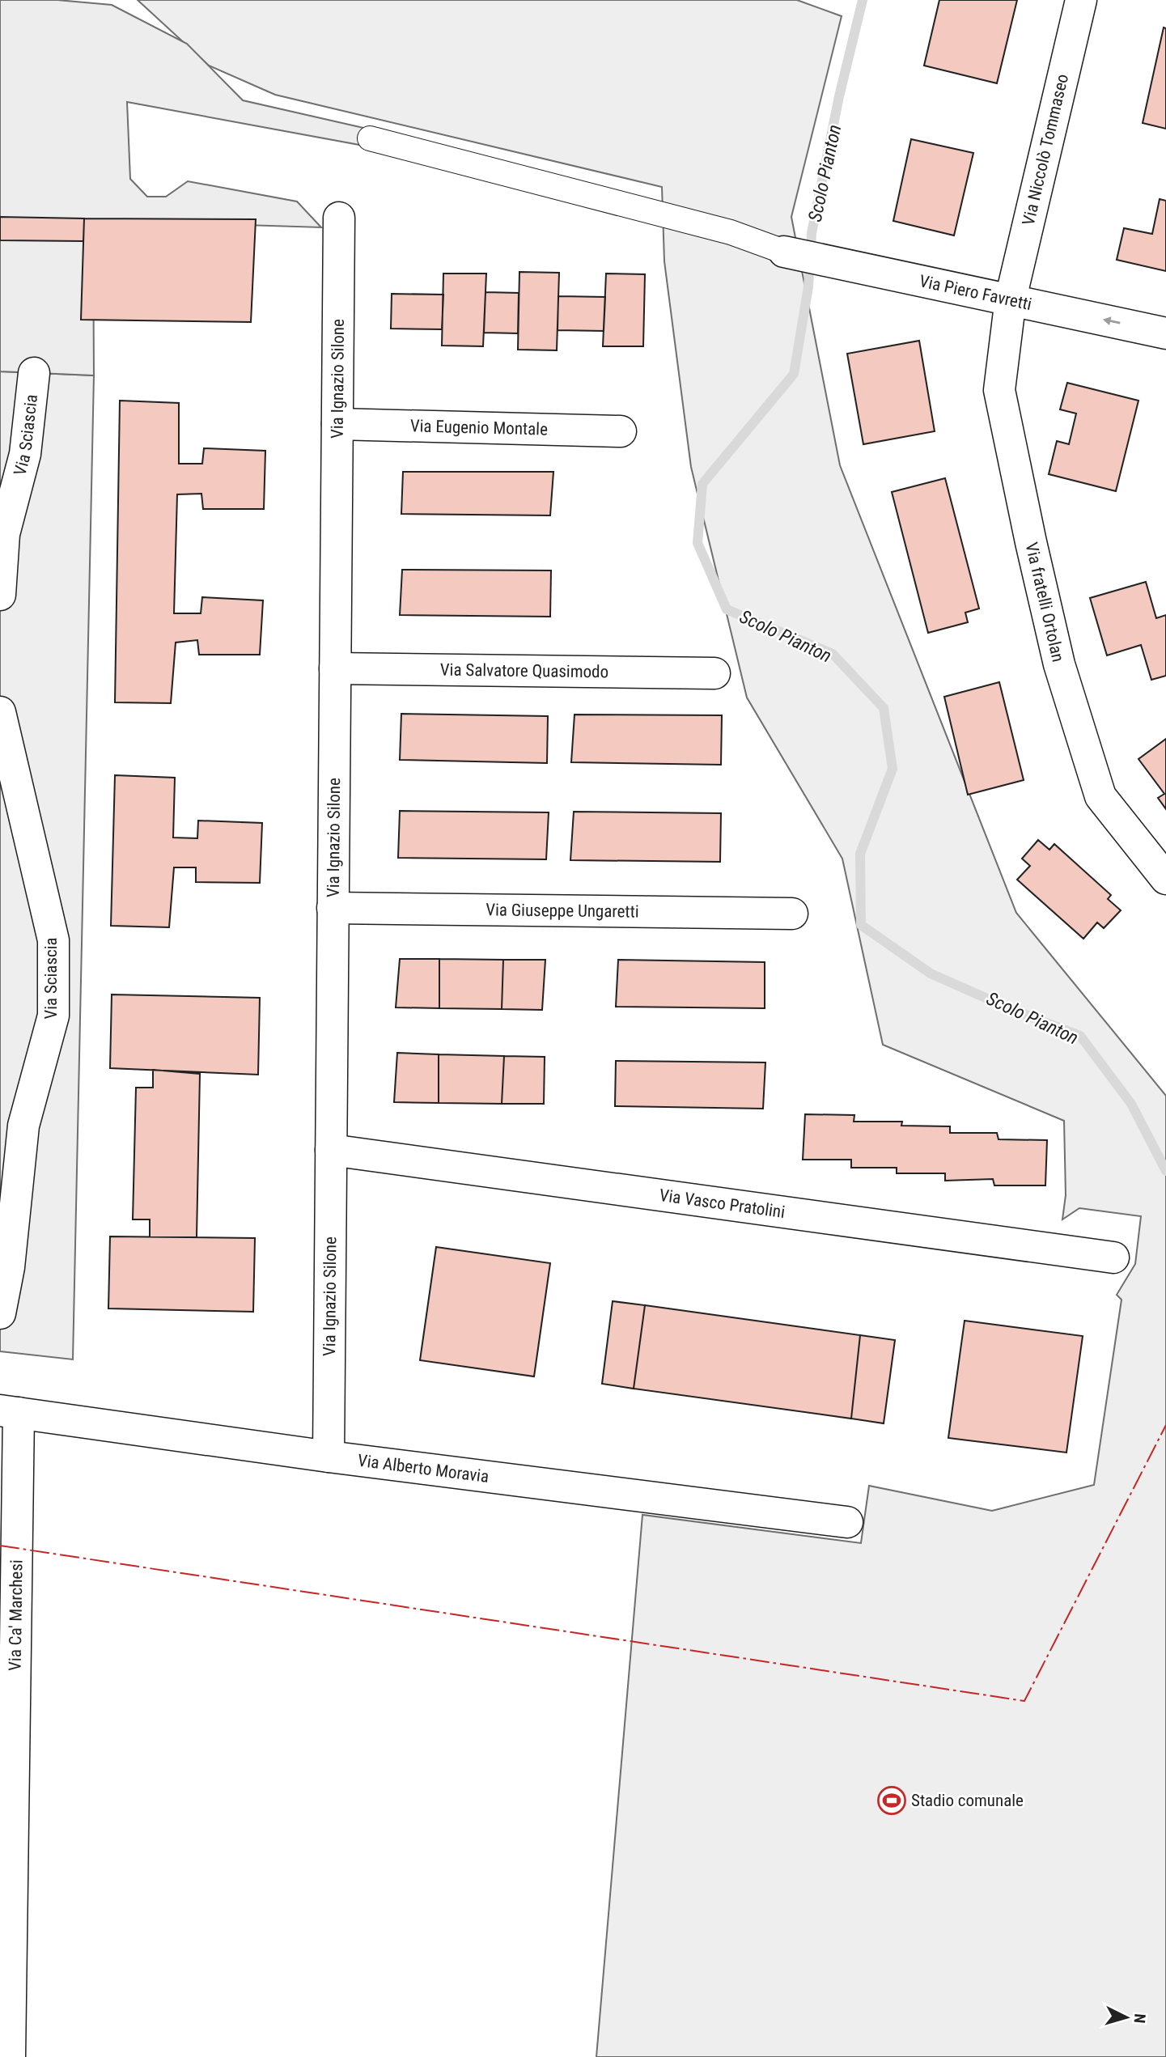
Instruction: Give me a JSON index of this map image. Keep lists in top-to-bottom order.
{
  "streets": {
    "street": [
      "Via Niccolò Tommaseo",
      "Via Piero Favretti",
      "Via Ignazio Silone",
      "Via Eugenio Montale",
      "Via Sciascia",
      "Via fratelli Ortolan",
      "Via Salvatore Quasimodo",
      "Via Giuseppe Ungaretti",
      "Via Vasco Pratolini",
      "Via Alberto Moravia",
      "Via Ca' Marchesi"
    ]
  },
  "crossings": [
    ["Via Niccolò Tommaseo", "Via Piero Favretti"],
    ["Via Niccolò Tommaseo", "Via fratelli Ortolan"],
    ["Via Piero Favretti", "Via fratelli Ortolan"],
    ["Via Ignazio Silone", "Via Eugenio Montale"],
    ["Via Ignazio Silone", "Via Salvatore Quasimodo"],
    ["Via Ignazio Silone", "Via Giuseppe Ungaretti"],
    ["Via Ignazio Silone", "Via Vasco Pratolini"],
    ["Via Ignazio Silone", "Via Alberto Moravia"],
    ["Via Alberto Moravia", "Via Ca' Marchesi"]
  ],
  "one_way": ["Via Piero Favretti"],
  "water": ["Scolo Pianton"],
  "places": {
    "sports": ["Stadio comunale"]
  },
  "north": "right"
}
